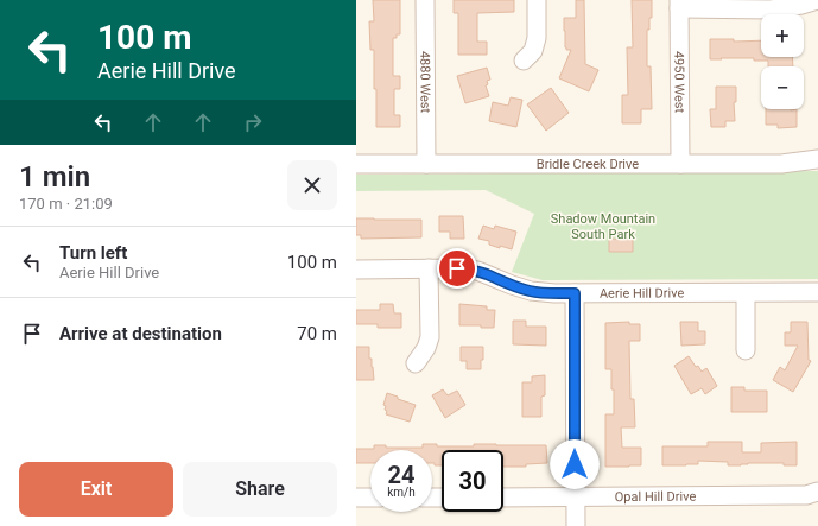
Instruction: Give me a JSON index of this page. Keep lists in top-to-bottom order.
{
  "streets": {
    "street": [
      "4880 West",
      "4950 West",
      "Bridle Creek Drive",
      "Aerie Hill Drive",
      "Opal Hill Drive"
    ]
  },
  "crossings": [
    ["4880 West", "Bridle Creek Drive"],
    ["4950 West", "Bridle Creek Drive"]
  ],
  "parks": ["Shadow Mountain South Park"],
  "page": {
    "turn": ["100 m", "Aerie Hill Drive"],
    "map_buttons": ["+", "−"],
    "heading": ["1 min", "170 m · 21:09"],
    "list": [
      {
        "name": "Turn left",
        "note": "Aerie Hill Drive",
        "value": "100 m"
      },
      {
        "name": "Arrive at destination",
        "value": "70 m"
      }
    ],
    "speed": "24 km/h",
    "limit": "30",
    "buttons": ["Exit", "Share"]
  }
}
